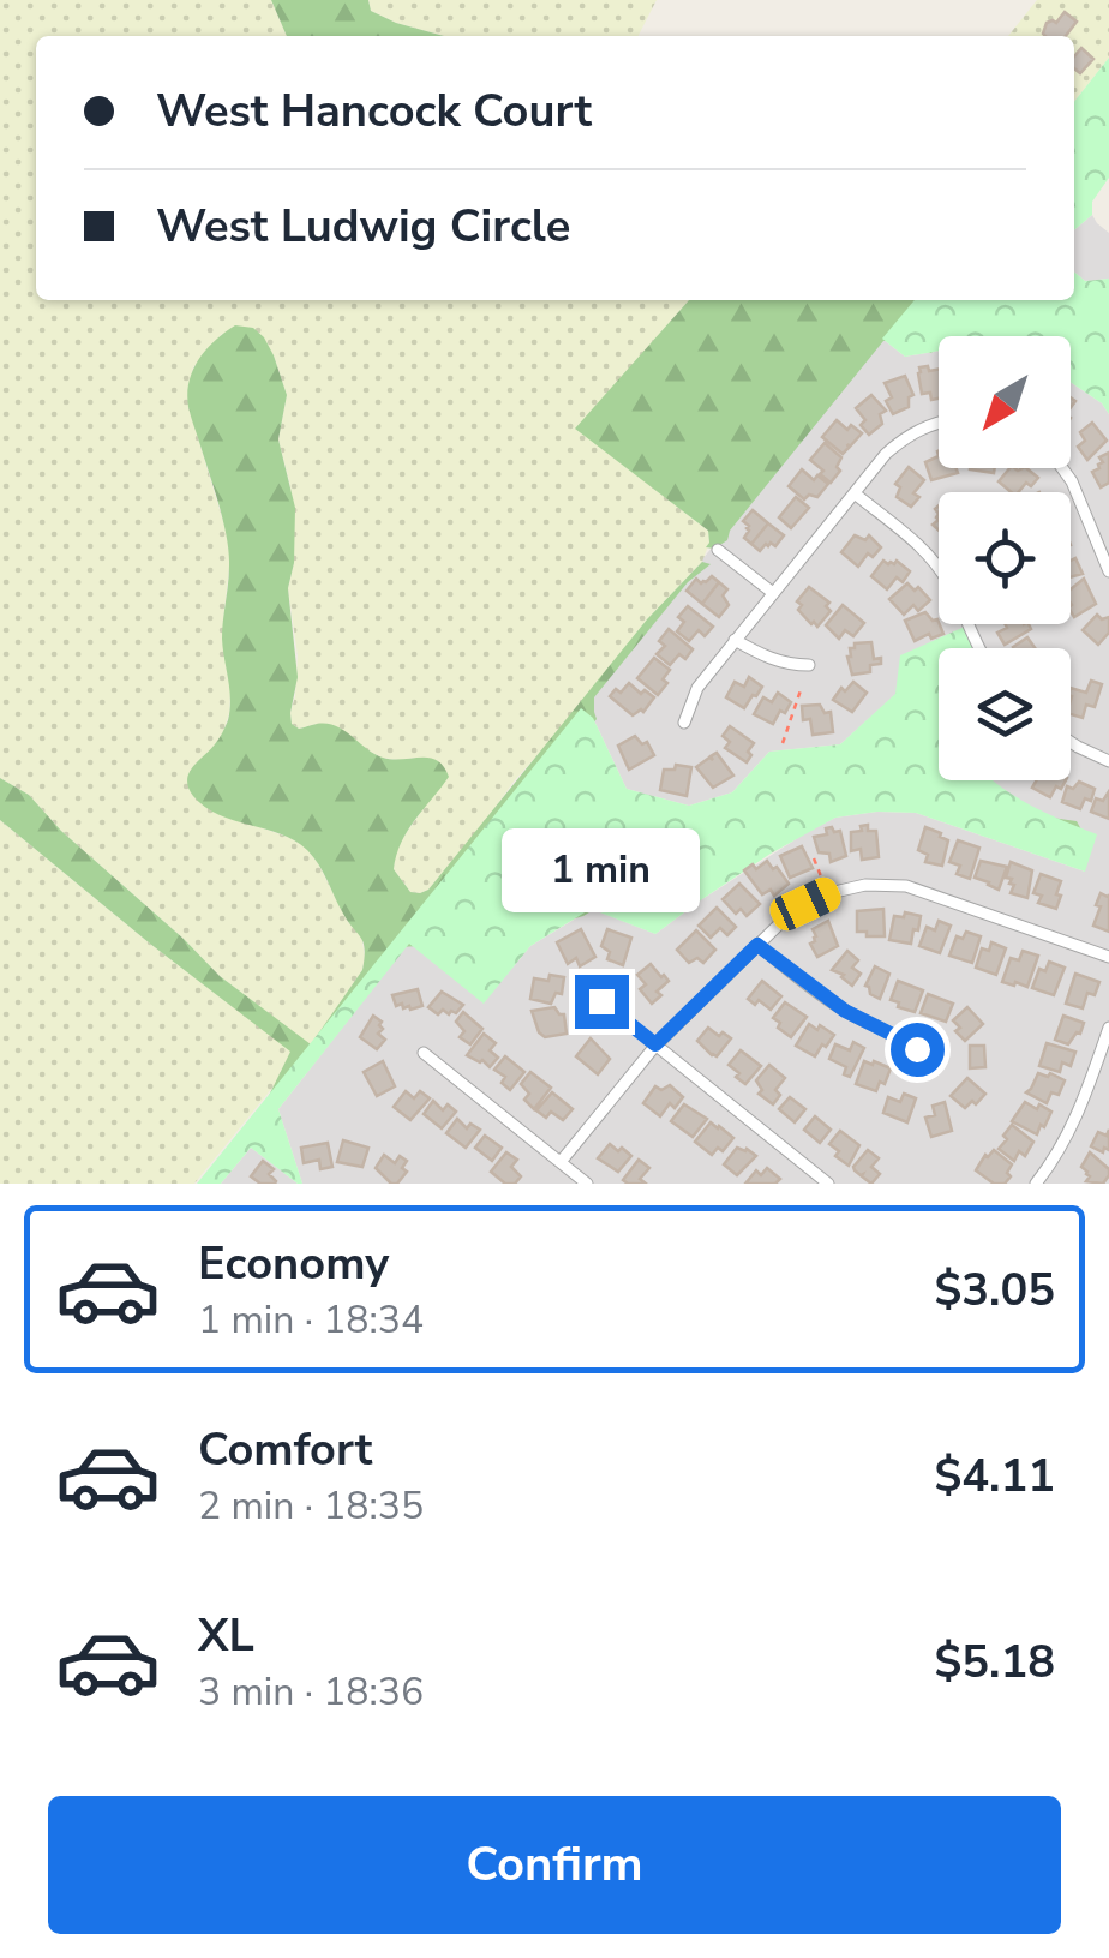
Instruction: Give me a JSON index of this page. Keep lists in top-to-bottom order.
{
  "north": "bottom left",
  "page": {
    "banner": ["West Hancock Court", "West Ludwig Circle"],
    "bubble": "1 min",
    "list": [
      {
        "name": "Economy",
        "note": "1 min · 18:34",
        "value": "$3.05"
      },
      {
        "name": "Comfort",
        "note": "2 min · 18:35",
        "value": "$4.11"
      },
      {
        "name": "XL",
        "note": "3 min · 18:36",
        "value": "$5.18"
      }
    ],
    "buttons": "Confirm"
  }
}
